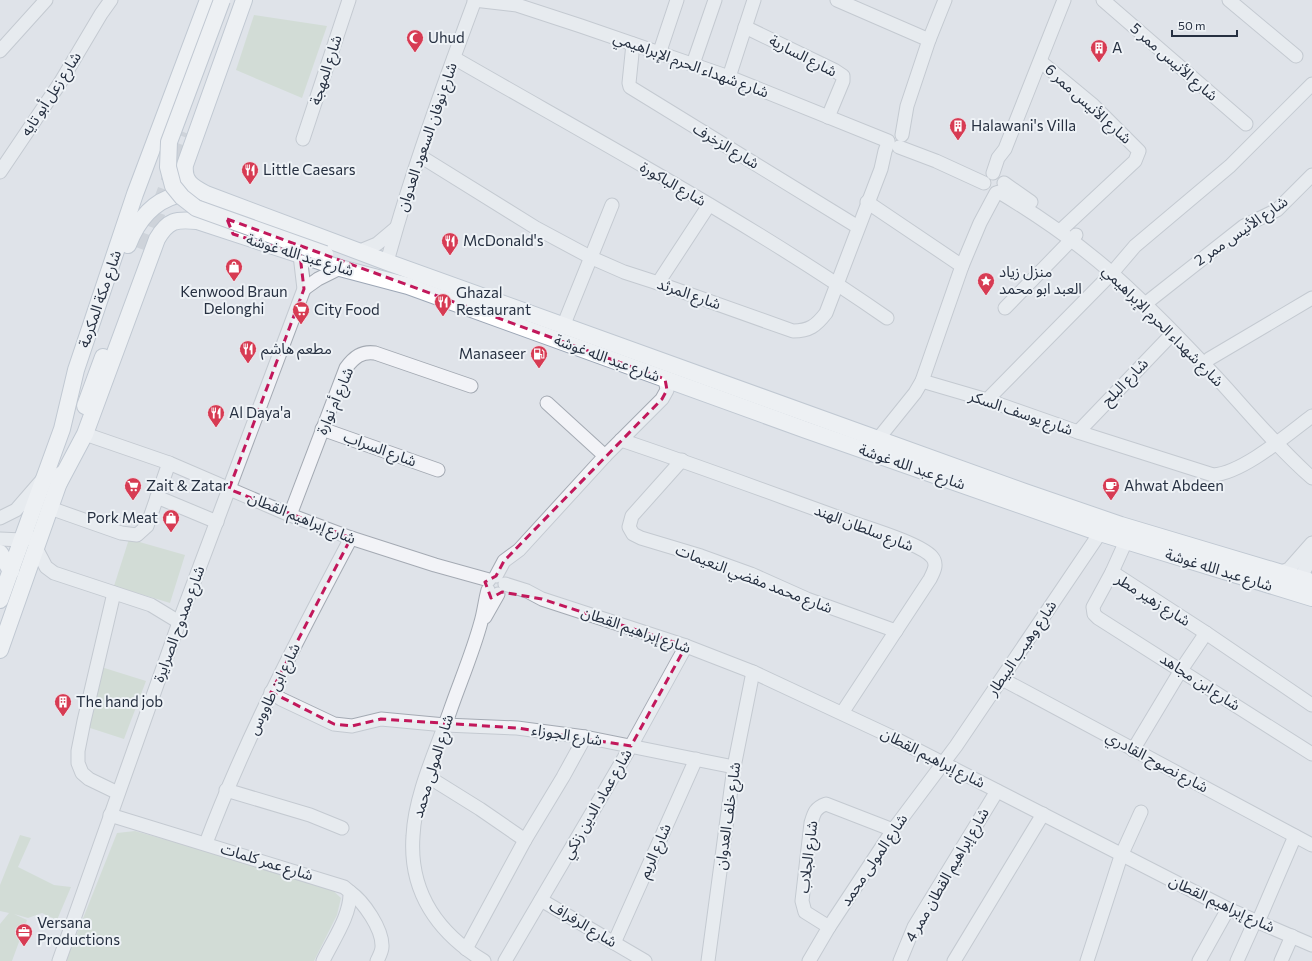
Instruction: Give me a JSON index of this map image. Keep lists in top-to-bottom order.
{
  "streets": {
    "main road": ["شارع عبد الله غوشة", "شارع مكة المكرمة"],
    "street": [
      "شارع السارية",
      "شارع الأنيس ممر 5",
      "شارع شهداء الحرم الإبراهيمي",
      "شارع المهجة",
      "شارع زعل أبو تايه",
      "شارع الأنيس ممر 6",
      "شارع نوفان السعود العدوان",
      "شارع الزخرف",
      "شارع الباكورة",
      "شارع الأنيس ممر 2",
      "شارع المرثد",
      "شارع البلح",
      "شارع أم نوارة",
      "شارع يوسف السكر",
      "شارع السراب",
      "شارع إبراهيم القطان",
      "شارع سلطان الهند",
      "شارع محمد مفضي النعيمات",
      "شارع زهير مطر",
      "شارع ممدوح الصرايرة",
      "شارع وهيب البيطار",
      "شارع ابن مجاهد",
      "شارع ابن طاووس",
      "شارع الجوزاء",
      "شارع نصوح القادري",
      "شارع المولى محمد",
      "شارع عماد الدين زنكي",
      "شارع خلف العدوان",
      "شارع الريم",
      "شارع الجلاب",
      "شارع عمر كلمات",
      "شارع إبراهيم القطان ممر 4",
      "شارع الرفراف"
    ]
  },
  "crossings": [
    ["شارع السارية", "شارع شهداء الحرم الإبراهيمي"],
    ["شارع شهداء الحرم الإبراهيمي", "شارع الأنيس ممر 6"],
    ["شارع شهداء الحرم الإبراهيمي", "شارع نوفان السعود العدوان"],
    ["شارع شهداء الحرم الإبراهيمي", "شارع الزخرف"],
    ["شارع شهداء الحرم الإبراهيمي", "شارع الأنيس ممر 2"],
    ["شارع شهداء الحرم الإبراهيمي", "شارع المرثد"],
    ["شارع شهداء الحرم الإبراهيمي", "شارع البلح"],
    ["شارع شهداء الحرم الإبراهيمي", "شارع يوسف السكر"],
    ["شارع نوفان السعود العدوان", "شارع الباكورة"],
    ["شارع نوفان السعود العدوان", "شارع عبد الله غوشة"],
    ["شارع نوفان السعود العدوان", "شارع المرثد"],
    ["شارع الزخرف", "شارع المرثد"],
    ["شارع الباكورة", "شارع المرثد"],
    ["شارع عبد الله غوشة", "شارع مكة المكرمة"],
    ["شارع عبد الله غوشة", "شارع إبراهيم القطان"],
    ["شارع عبد الله غوشة", "شارع ممدوح الصرايرة"],
    ["شارع عبد الله غوشة", "شارع وهيب البيطار"],
    ["شارع البلح", "شارع يوسف السكر"],
    ["شارع أم نوارة", "شارع السراب"],
    ["شارع أم نوارة", "شارع إبراهيم القطان"],
    ["شارع إبراهيم القطان", "شارع سلطان الهند"],
    ["شارع إبراهيم القطان", "شارع ممدوح الصرايرة"],
    ["شارع إبراهيم القطان", "شارع وهيب البيطار"],
    ["شارع إبراهيم القطان", "شارع ابن طاووس"],
    ["شارع إبراهيم القطان", "شارع المولى محمد"],
    ["شارع إبراهيم القطان", "شارع عماد الدين زنكي"],
    ["شارع إبراهيم القطان", "شارع خلف العدوان"],
    ["شارع إبراهيم القطان", "شارع إبراهيم القطان ممر 4"],
    ["شارع سلطان الهند", "شارع محمد مفضي النعيمات"],
    ["شارع زهير مطر", "شارع ابن مجاهد"],
    ["شارع زهير مطر", "شارع نصوح القادري"],
    ["شارع ممدوح الصرايرة", "شارع عمر كلمات"],
    ["شارع وهيب البيطار", "شارع نصوح القادري"],
    ["شارع وهيب البيطار", "شارع المولى محمد"],
    ["شارع ابن طاووس", "شارع الجوزاء"],
    ["شارع ابن طاووس", "شارع عمر كلمات"],
    ["شارع الجوزاء", "شارع المولى محمد"],
    ["شارع الجوزاء", "شارع عماد الدين زنكي"],
    ["شارع الجوزاء", "شارع خلف العدوان"],
    ["شارع الجوزاء", "شارع الريم"],
    ["شارع المولى محمد", "شارع الجلاب"],
    ["شارع عماد الدين زنكي", "شارع الرفراف"],
    ["شارع الريم", "شارع الرفراف"]
  ],
  "places": {
    "mosque": ["Uhud"],
    "building": ["A", "Halawani's Villa", "The hand job"],
    "restaurant": [
      "Little Caesars",
      "McDonald's",
      "Ghazal Restaurant",
      "مطعم هاشم",
      "Al Daya'a"
    ],
    "shop": ["Kenwood Braun Delonghi", "Pork Meat"],
    "place": ["منزل زياد العبد ابو محمد"],
    "supermarket": ["City Food", "Zait & Zatar"],
    "fuel station": ["Manaseer"],
    "cafe": ["Ahwat Abdeen"],
    "office": ["Versana Productions"]
  },
  "scale_bar": "50 m"
}
